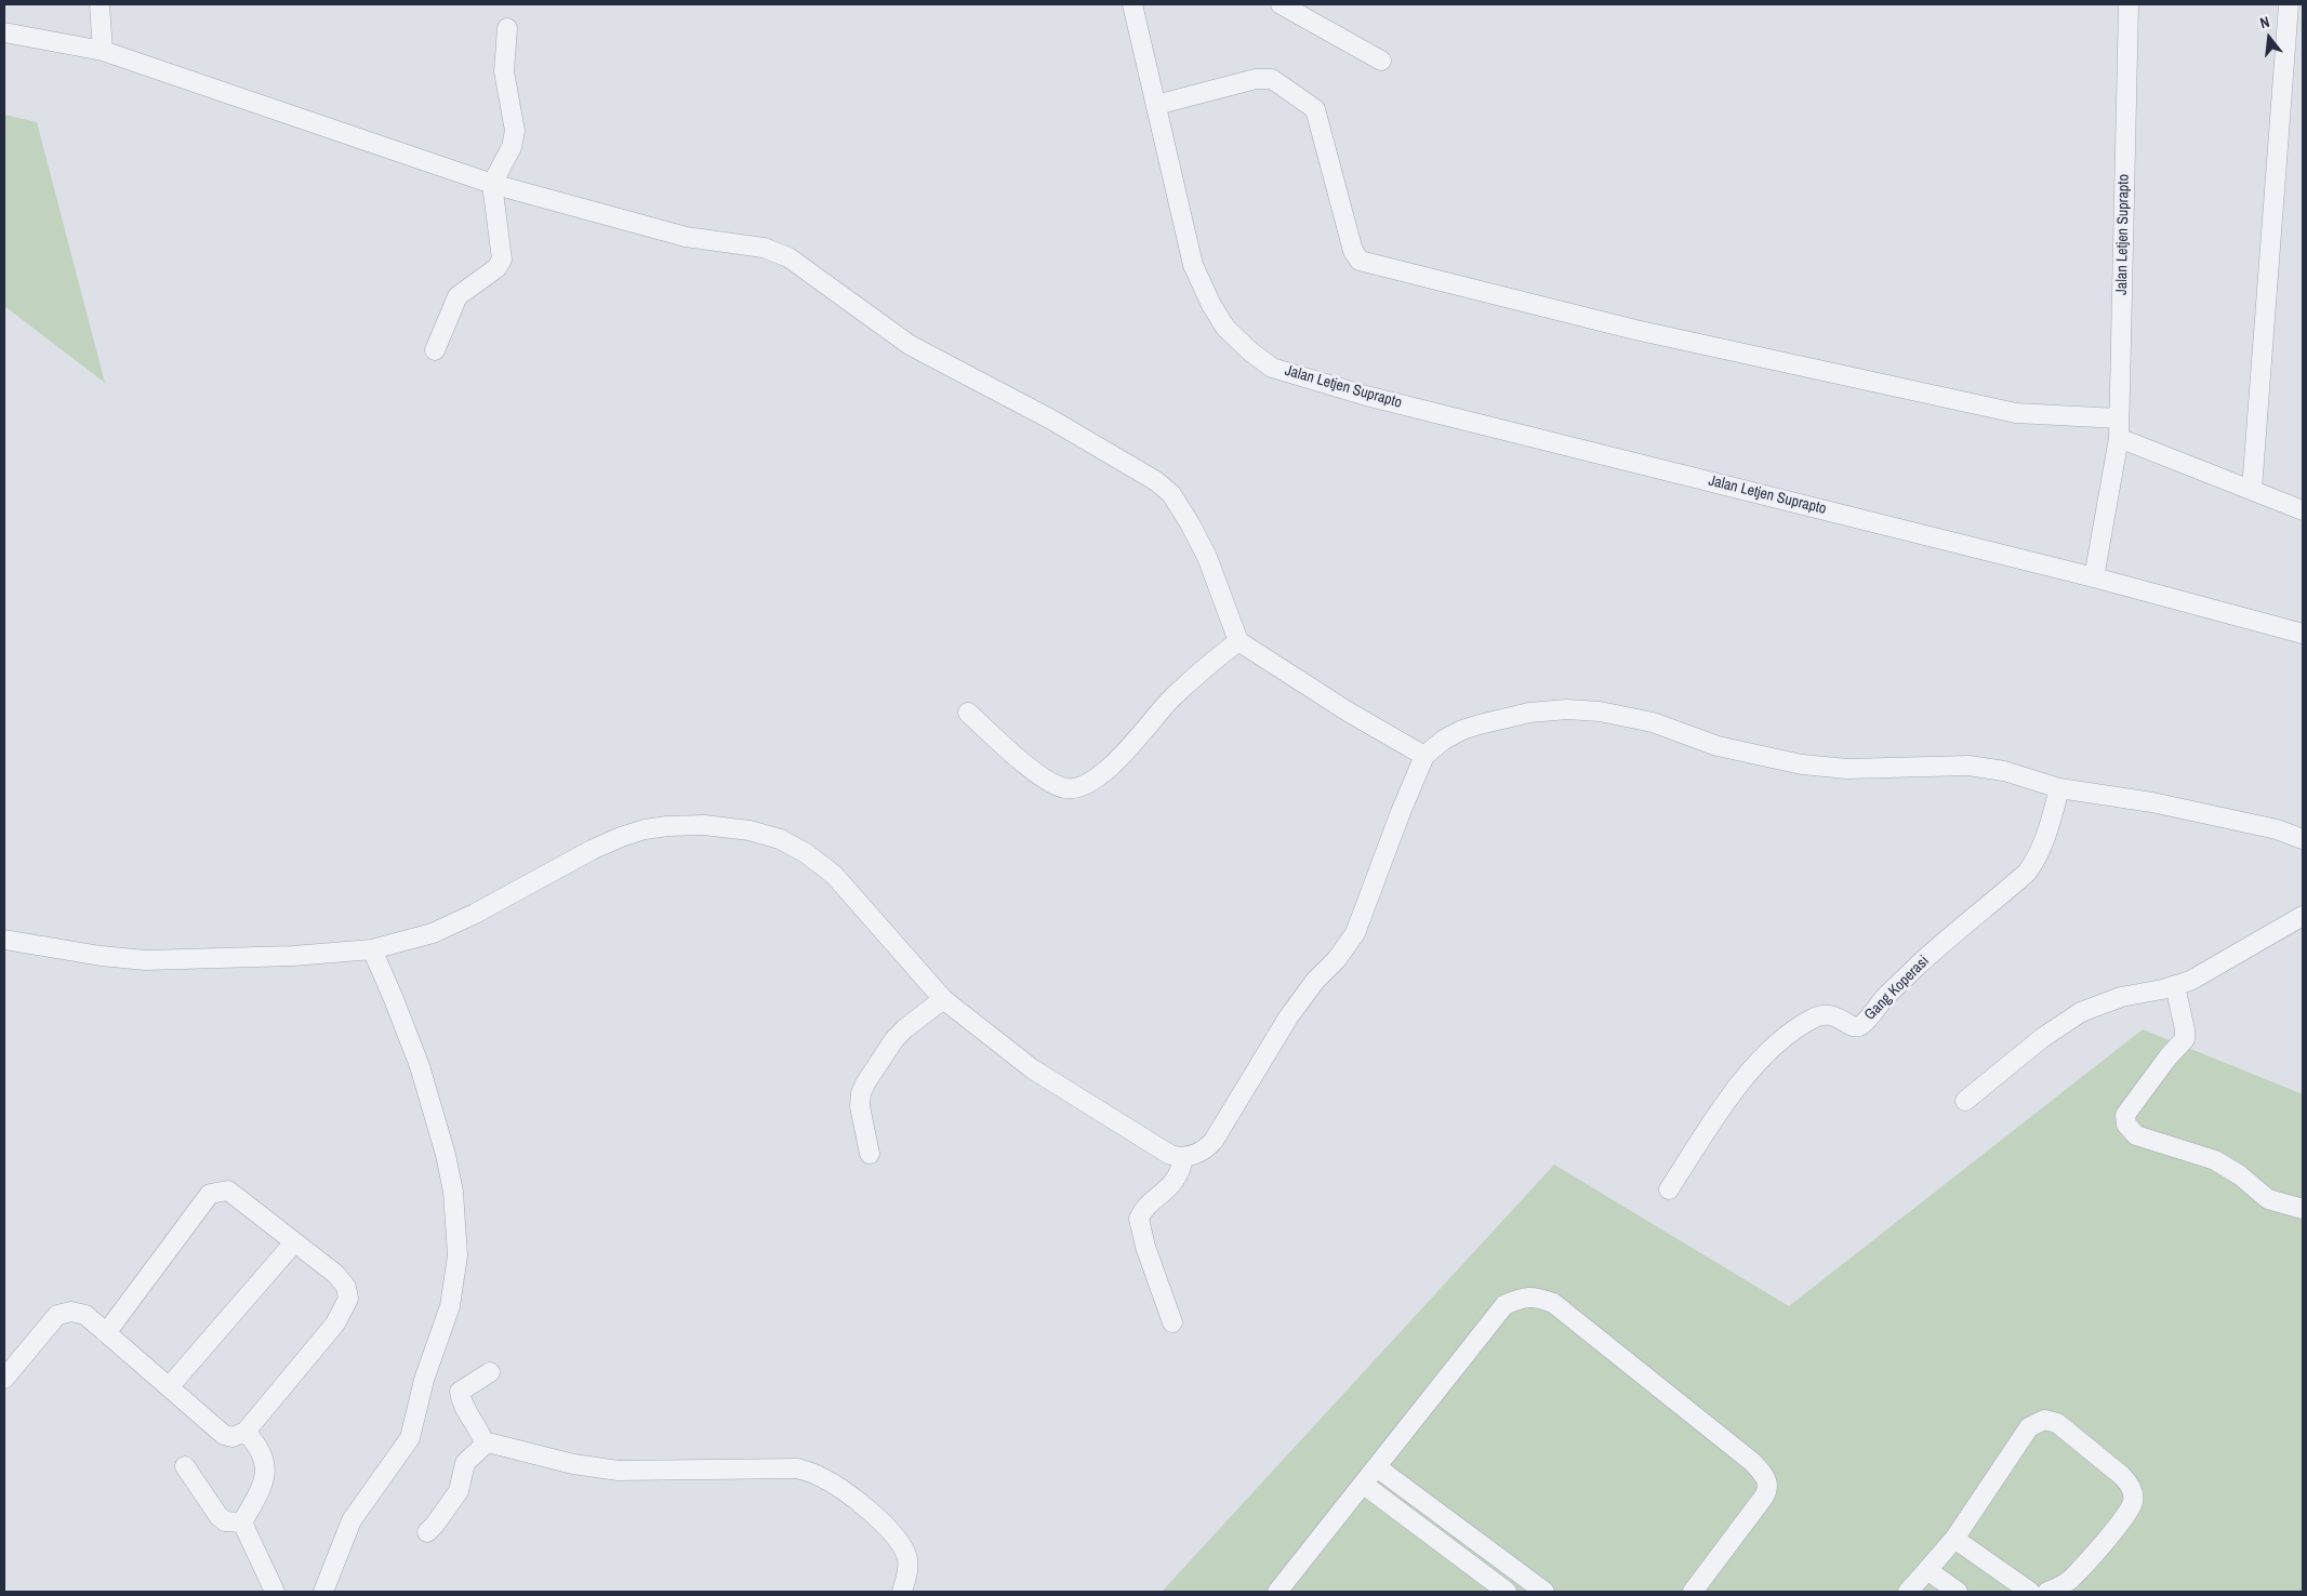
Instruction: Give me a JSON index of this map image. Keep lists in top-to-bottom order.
{
  "streets": {
    "street": ["Jalan Letjen Suprapto", "Gang Koperasi"]
  },
  "north": "top"
}
